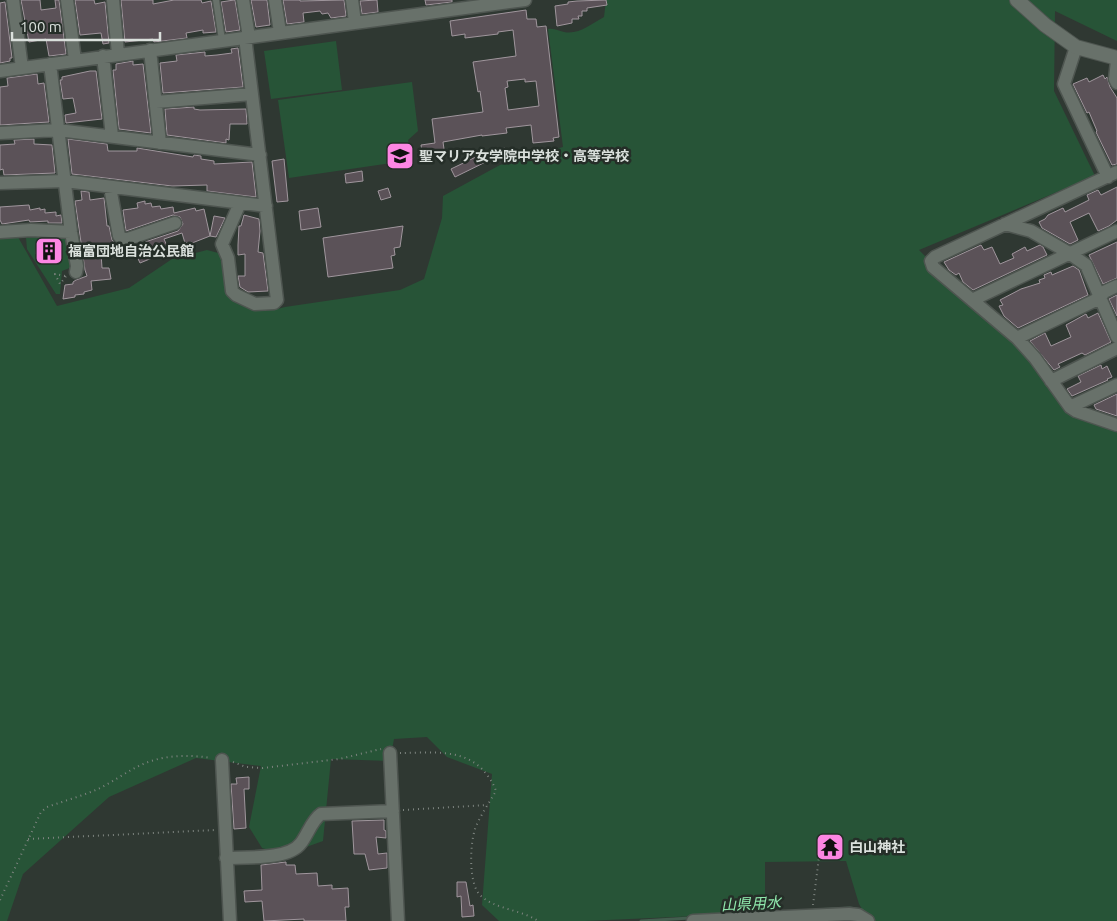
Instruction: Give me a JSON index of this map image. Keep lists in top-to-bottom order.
{
  "water": ["山県用水"],
  "places": {
    "school or university": ["聖マリア女学院中学校・高等学校"],
    "building": ["福富団地自治公民館"],
    "temple": ["白山神社"]
  },
  "scale_bar": "100 m"
}
